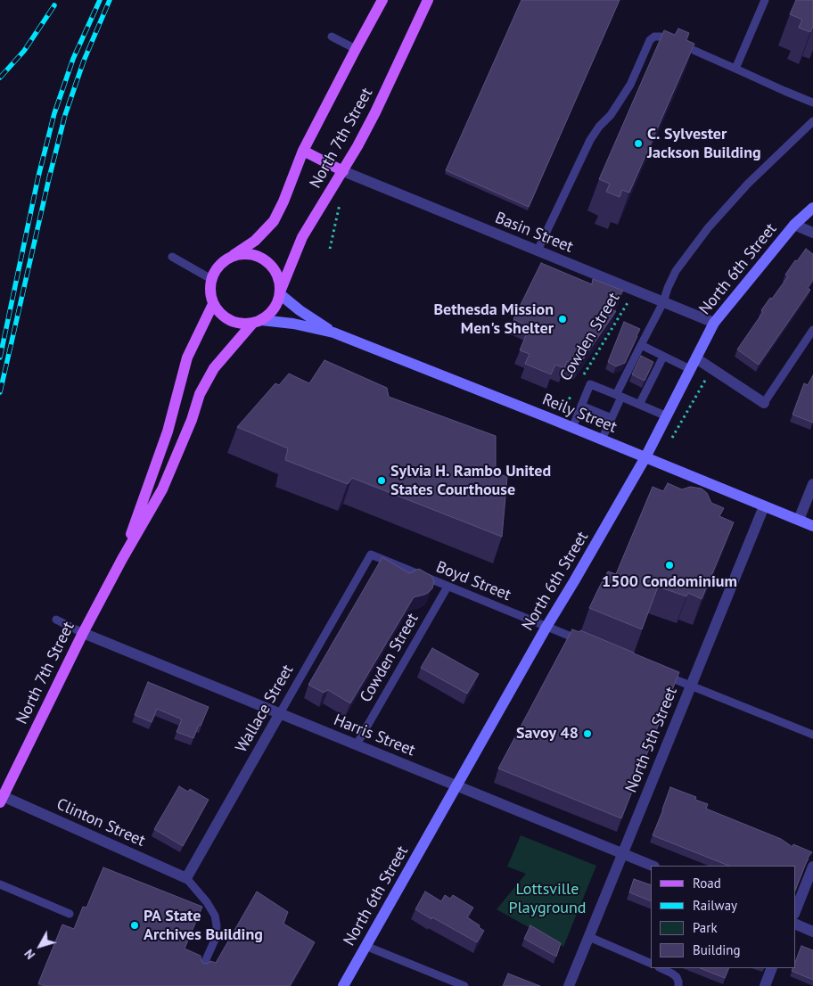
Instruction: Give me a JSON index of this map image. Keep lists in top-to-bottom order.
{
  "streets": {
    "main road": ["North 7th Street", "North 6th Street", "Reily Street"],
    "street": [
      "Basin Street",
      "Wallace Street",
      "Harris Street",
      "North 5th Street",
      "Clinton Street"
    ],
    "lane": ["Cowden Street", "Boyd Street"]
  },
  "crossings": [
    ["North 7th Street", "Basin Street"],
    ["North 7th Street", "Reily Street"],
    ["North 7th Street", "Harris Street"],
    ["North 7th Street", "Clinton Street"],
    ["Basin Street", "North 6th Street"],
    ["Basin Street", "Cowden Street"],
    ["North 6th Street", "Reily Street"],
    ["North 6th Street", "Boyd Street"],
    ["North 6th Street", "Harris Street"],
    ["Cowden Street", "Reily Street"],
    ["Cowden Street", "Boyd Street"],
    ["Cowden Street", "Harris Street"],
    ["Reily Street", "North 5th Street"],
    ["Boyd Street", "Wallace Street"],
    ["Wallace Street", "Harris Street"],
    ["Wallace Street", "Clinton Street"],
    ["Harris Street", "North 5th Street"]
  ],
  "parks": ["Lottsville Playground"],
  "places": [
    "C. Sylvester Jackson Building",
    "Bethesda Mission Men's Shelter",
    "Sylvia H. Rambo United States Courthouse",
    "1500 Condominium",
    "Savoy 48",
    "PA State Archives Building"
  ],
  "legend": [
    "Road",
    "Railway",
    "Park",
    "Building"
  ],
  "north": "bottom left"
}
